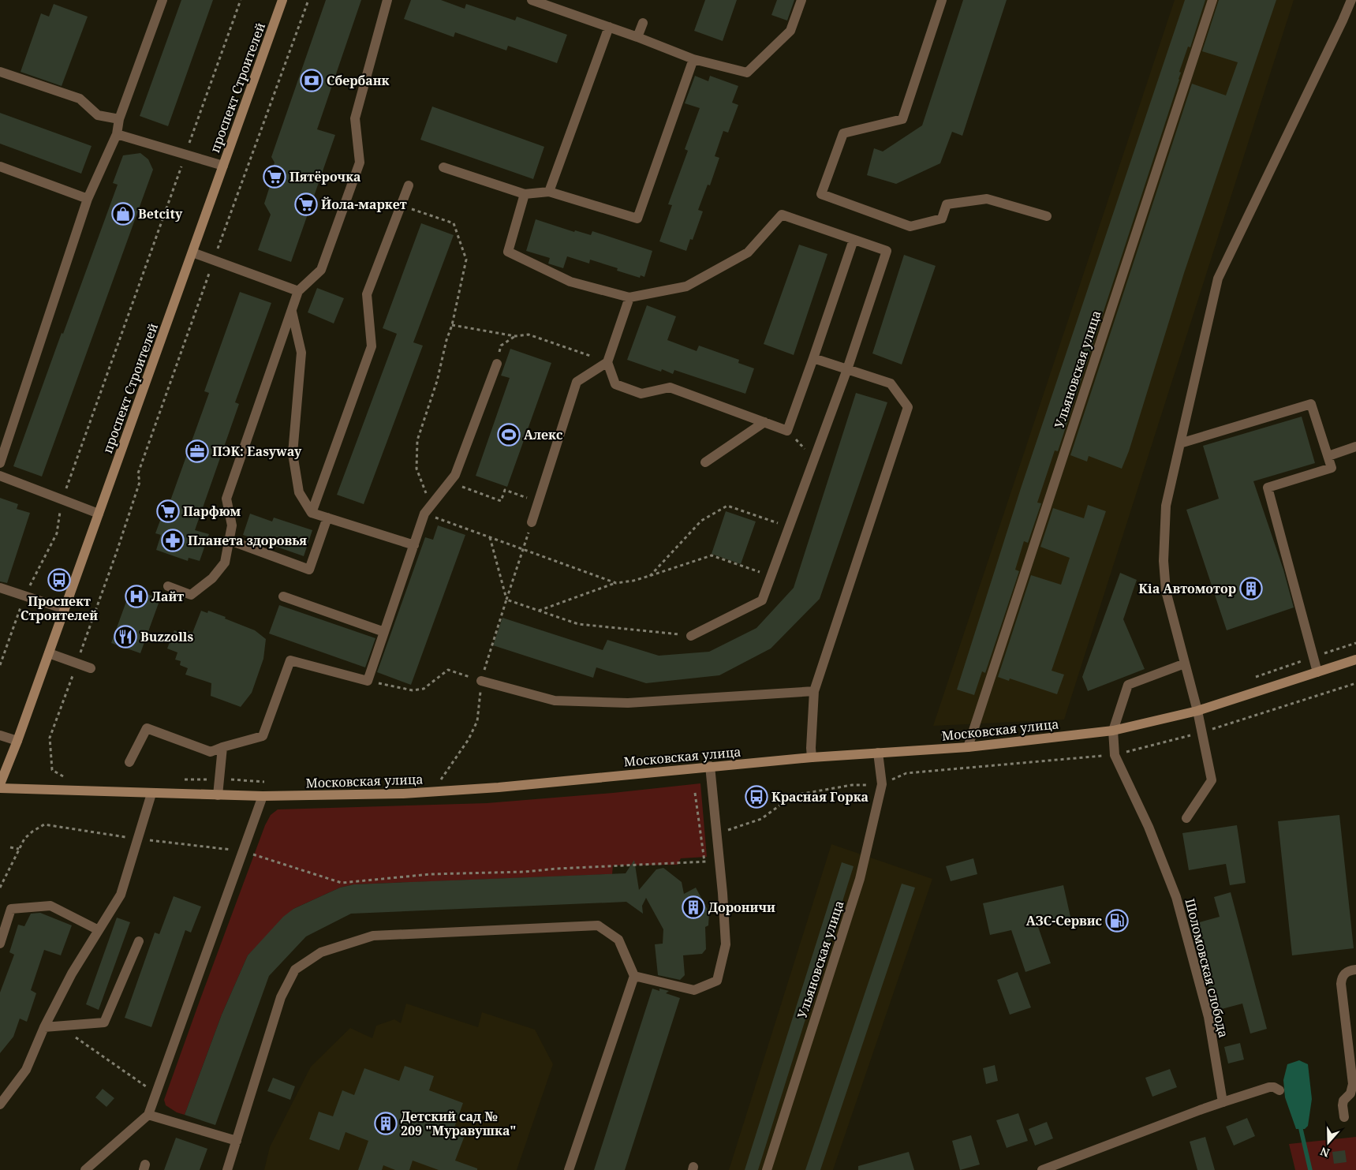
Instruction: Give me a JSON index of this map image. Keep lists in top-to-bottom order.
{
  "streets": {
    "main road": ["проспект Строителей", "Московская улица"],
    "street": ["Ульяновская улица", "Шоломовская слобода"]
  },
  "crossings": [
    ["Ульяновская улица", "Московская улица"],
    ["Московская улица", "Шоломовская слобода"]
  ],
  "places": {
    "bank": ["Сбербанк"],
    "supermarket": ["Пятёрочка", "Йола-маркет", "Парфюм"],
    "shop": ["Betcity"],
    "sports": ["Алекс"],
    "office": ["ПЭК: Easyway"],
    "pharmacy": ["Планета здоровья"],
    "bus stop": ["Проспект Строителей", "Красная Горка"],
    "building": ["Kia Автомотор", "Дороничи", "Детский сад № 209 \"Муравушка\""],
    "hospital": ["Лайт"],
    "restaurant": ["Buzzolls"],
    "fuel station": ["АЗС-Сервис"]
  },
  "north": "bottom"
}
